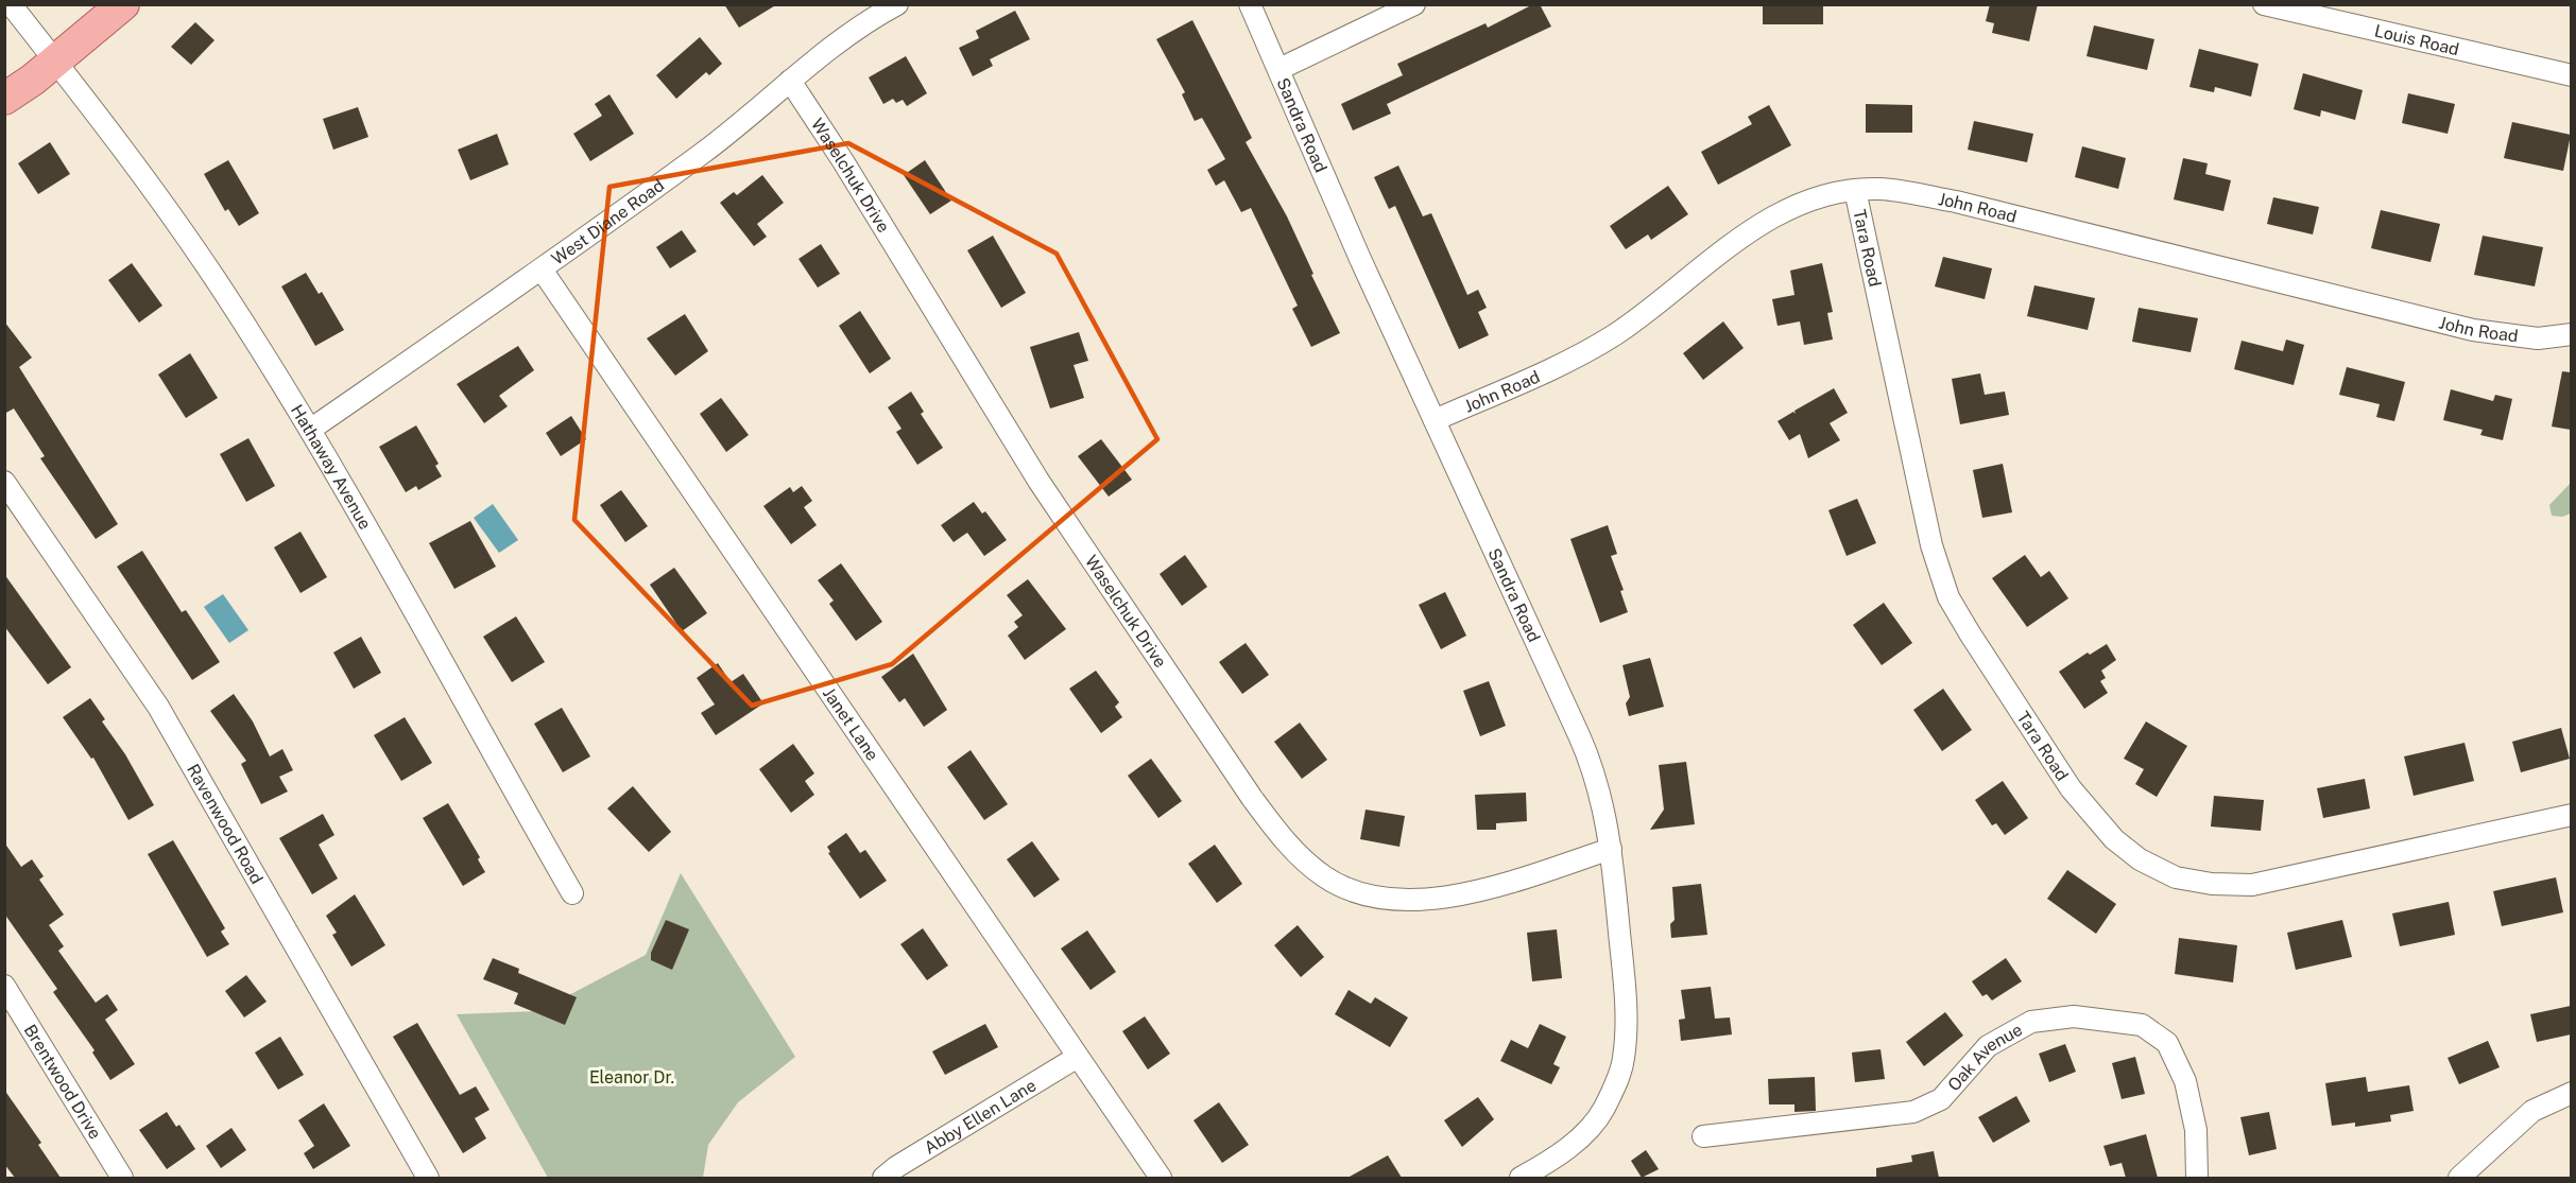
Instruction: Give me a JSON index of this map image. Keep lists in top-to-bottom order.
{
  "streets": {
    "street": [
      "Louis Road",
      "Sandra Road",
      "Waselchuk Drive",
      "John Road",
      "West Diane Road",
      "Tara Road",
      "Hathaway Avenue",
      "Janet Lane",
      "Ravenwood Road",
      "Oak Avenue",
      "Brentwood Drive",
      "Abby Ellen Lane"
    ]
  },
  "crossings": [
    ["Sandra Road", "Waselchuk Drive"],
    ["Sandra Road", "John Road"],
    ["Waselchuk Drive", "West Diane Road"],
    ["John Road", "Tara Road"],
    ["West Diane Road", "Hathaway Avenue"],
    ["West Diane Road", "Janet Lane"],
    ["Janet Lane", "Abby Ellen Lane"]
  ],
  "parks": ["Eleanor Dr."]
}
